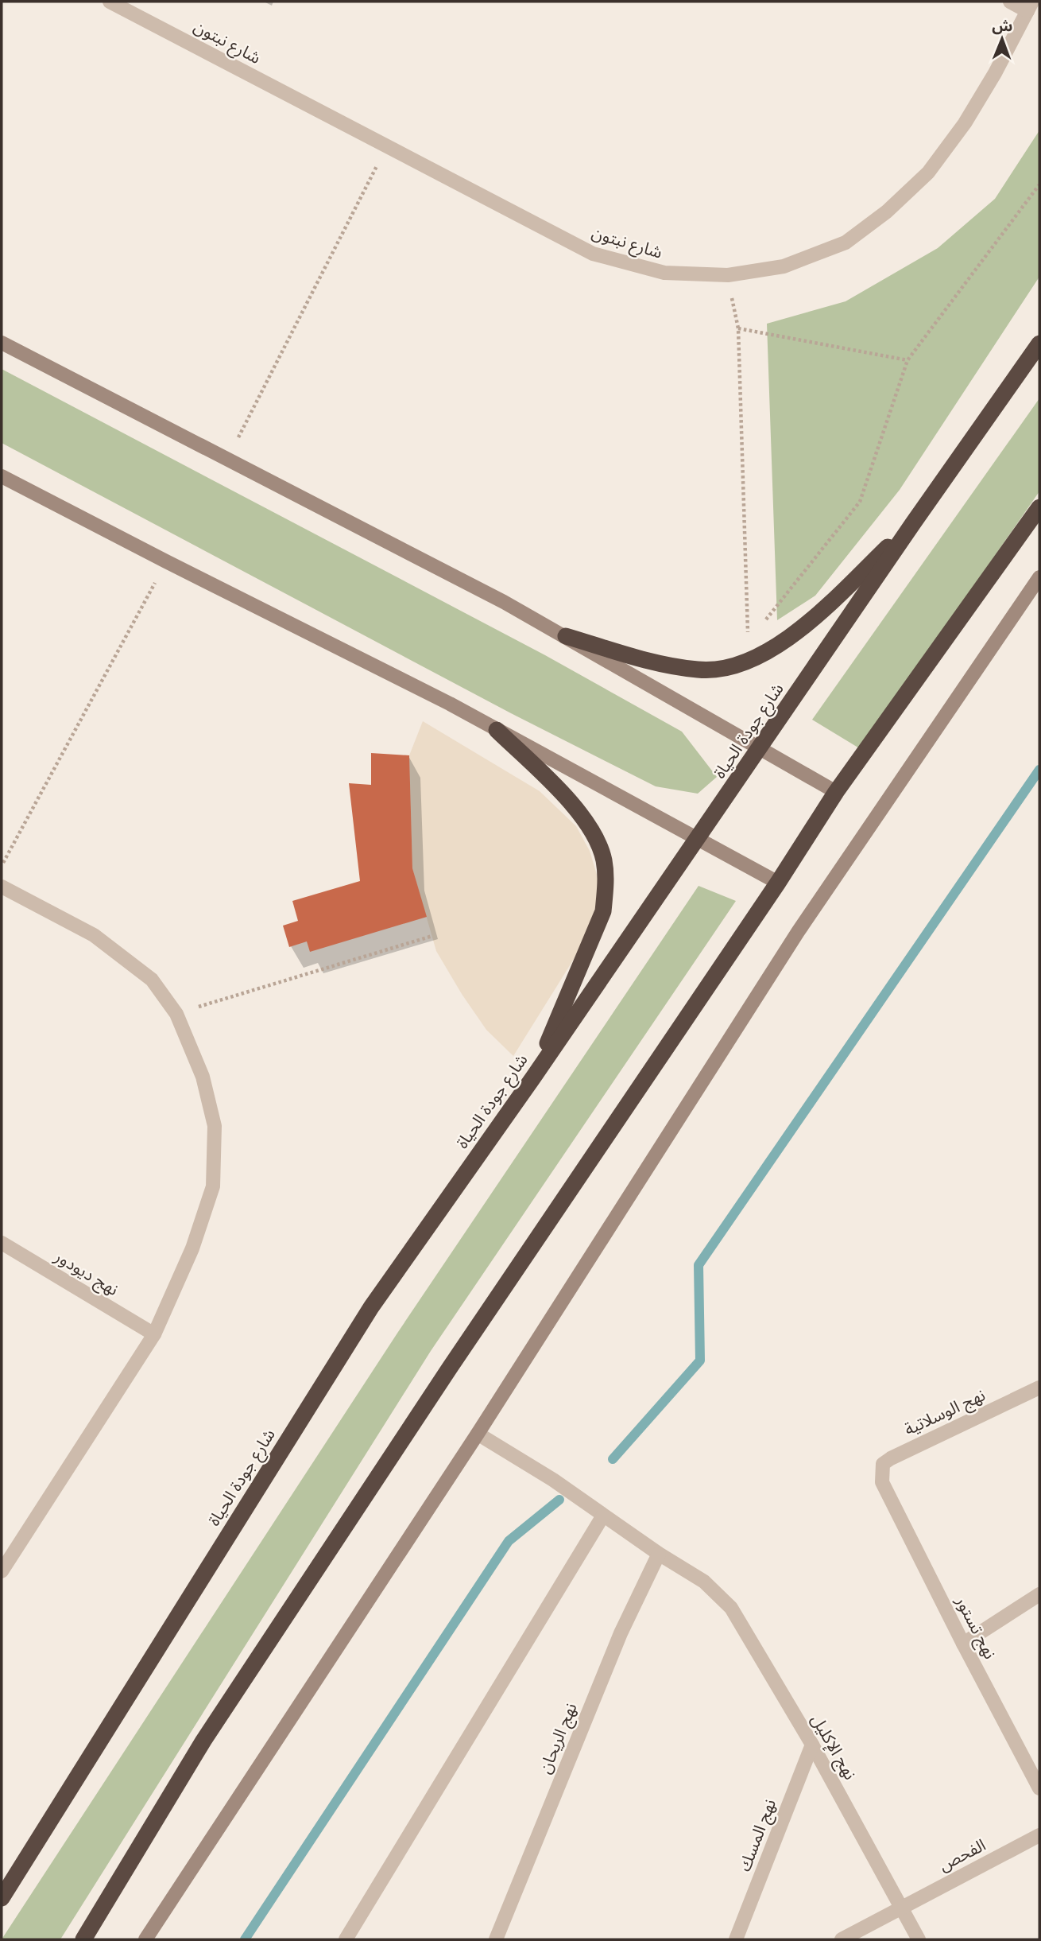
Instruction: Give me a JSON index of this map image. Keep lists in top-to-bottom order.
{
  "streets": {
    "highway": ["شارع جودة الحياة"],
    "street": [
      "شارع نبتون",
      "نهج ديودور",
      "نهج الوسلاتية",
      "نهج تستور",
      "نهج الريحان",
      "نهج الإكليل",
      "نهج المسك",
      "الفحص"
    ]
  },
  "crossings": [
    ["نهج الوسلاتية", "نهج تستور"],
    ["نهج الريحان", "نهج الإكليل"],
    ["نهج الإكليل", "نهج المسك"],
    ["نهج الإكليل", "الفحص"]
  ],
  "north": "top"
}
